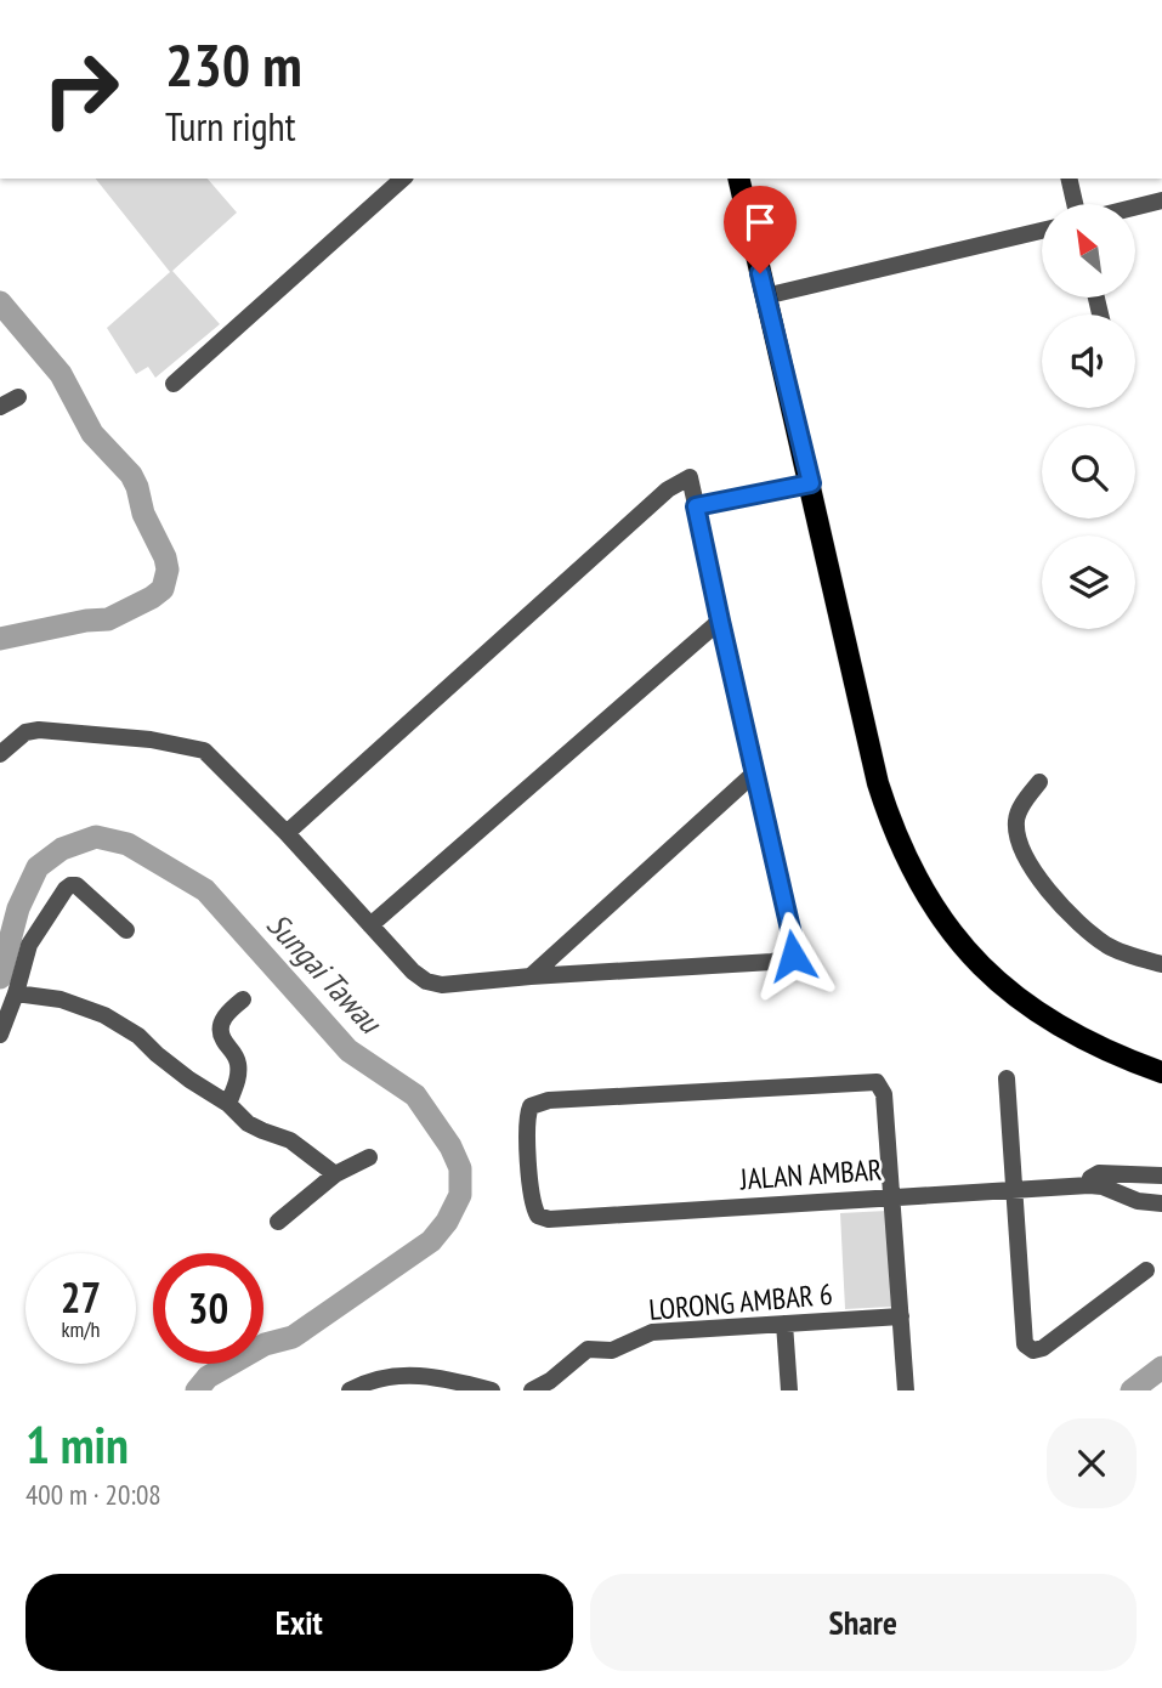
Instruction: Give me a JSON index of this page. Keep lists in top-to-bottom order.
{
  "streets": {
    "street": ["JALAN AMBAR", "LORONG AMBAR 6"]
  },
  "water": ["Sungai Tawau"],
  "north": "top left",
  "page": {
    "turn": ["230 m", "Turn right"],
    "speed": "27 km/h",
    "limit": "30",
    "heading": ["1 min", "400 m · 20:08"],
    "buttons": ["Exit", "Share"]
  }
}
